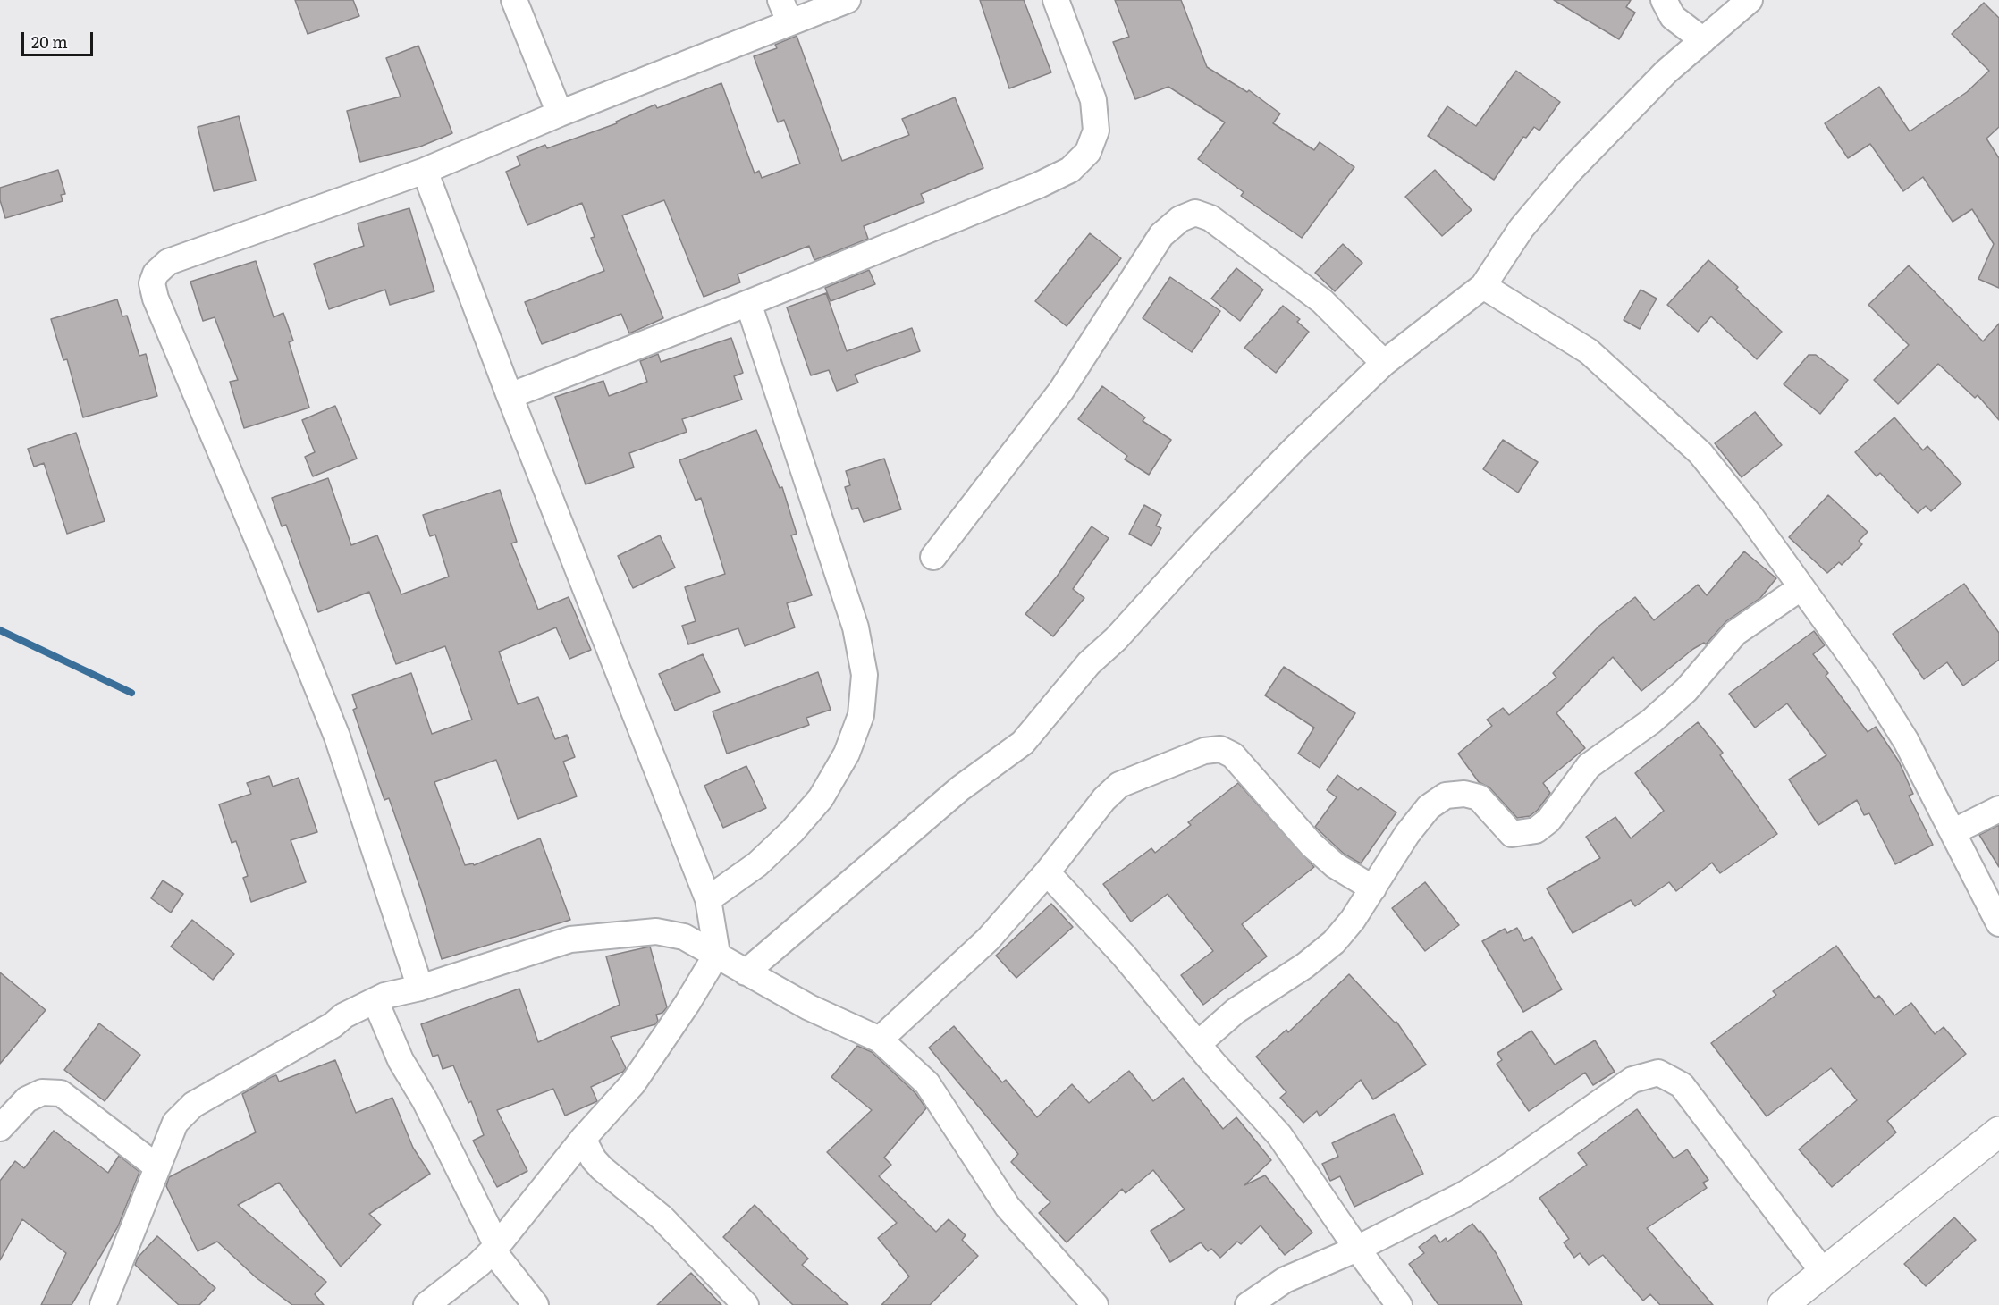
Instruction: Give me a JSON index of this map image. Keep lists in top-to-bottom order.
{
  "scale_bar": "20 m"
}
